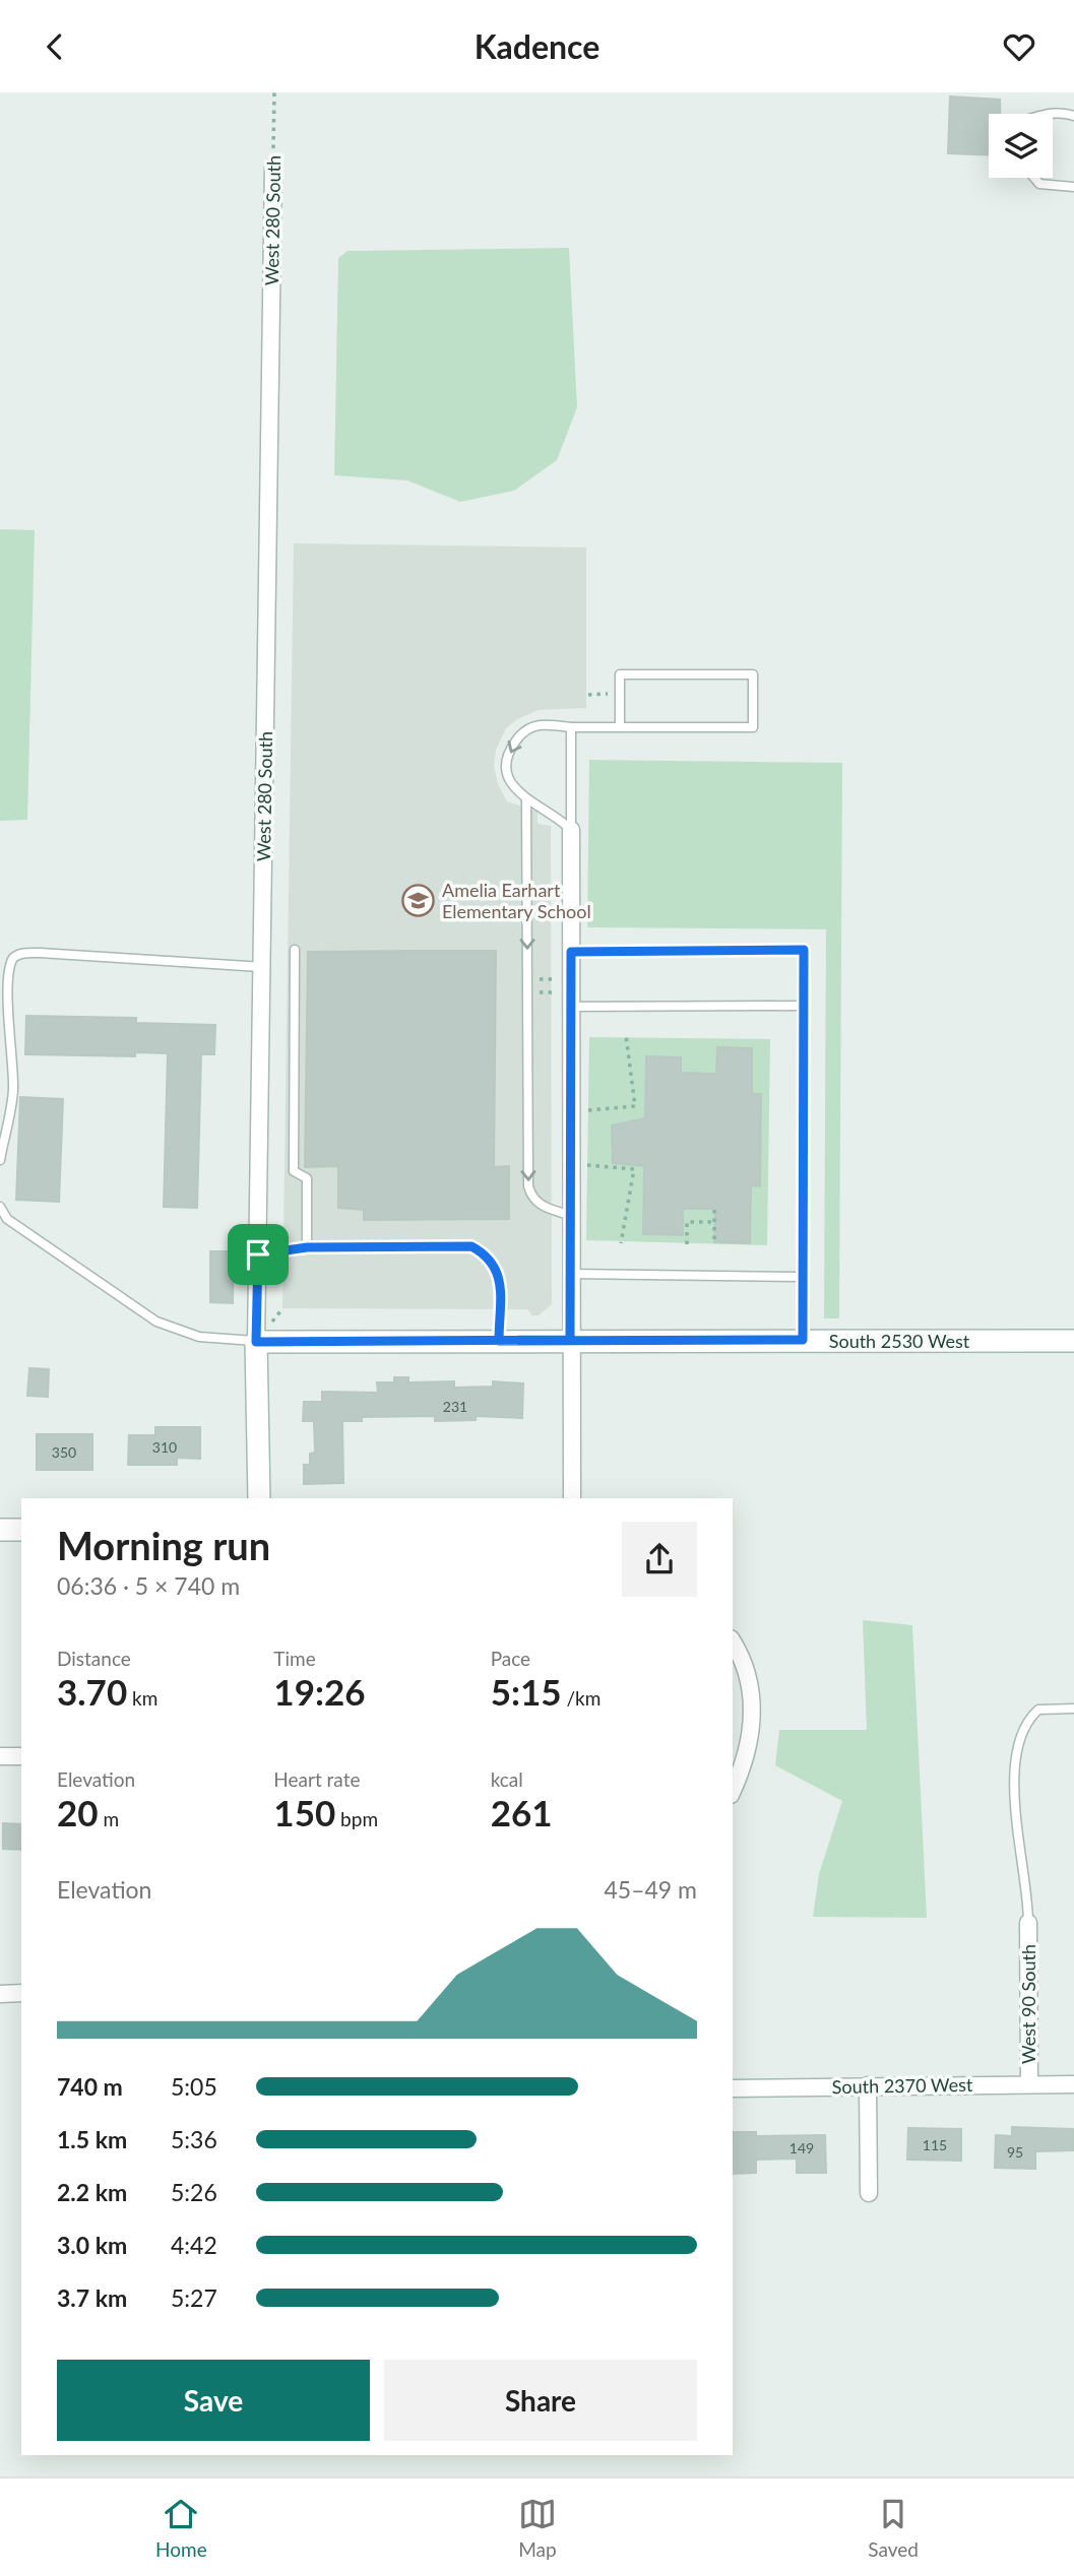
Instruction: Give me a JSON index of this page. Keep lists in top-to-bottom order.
{
  "streets": {
    "street": [
      "West 280 South",
      "South 2530 West",
      "West 90 South",
      "South 2370 West"
    ]
  },
  "crossings": [
    ["West 280 South", "South 2530 West"],
    ["West 90 South", "South 2370 West"]
  ],
  "places": {
    "school or university": ["Amelia Earhart Elementary School"]
  },
  "house_numbers": [
    "231",
    "310",
    "350",
    "115",
    "149",
    "95"
  ],
  "page": {
    "header": "Kadence",
    "heading": ["Morning run", "06:36 · 5 × 740 m"],
    "stats": [
      ["Distance", "3.70 km"],
      ["Time", "19:26"],
      ["Pace", "5:15 /km"],
      ["Elevation", "20 m"],
      ["Heart rate", "150 bpm"],
      ["kcal", "261"]
    ],
    "chart": ["Elevation", "45–49 m"],
    "list": [
      {
        "name": "740 m",
        "note": "5:05"
      },
      {
        "name": "1.5 km",
        "note": "5:36"
      },
      {
        "name": "2.2 km",
        "note": "5:26"
      },
      {
        "name": "3.0 km",
        "note": "4:42"
      },
      {
        "name": "3.7 km",
        "note": "5:27"
      }
    ],
    "buttons": ["Save", "Share"],
    "tabs": ["Home", "Map", "Saved"]
  }
}
